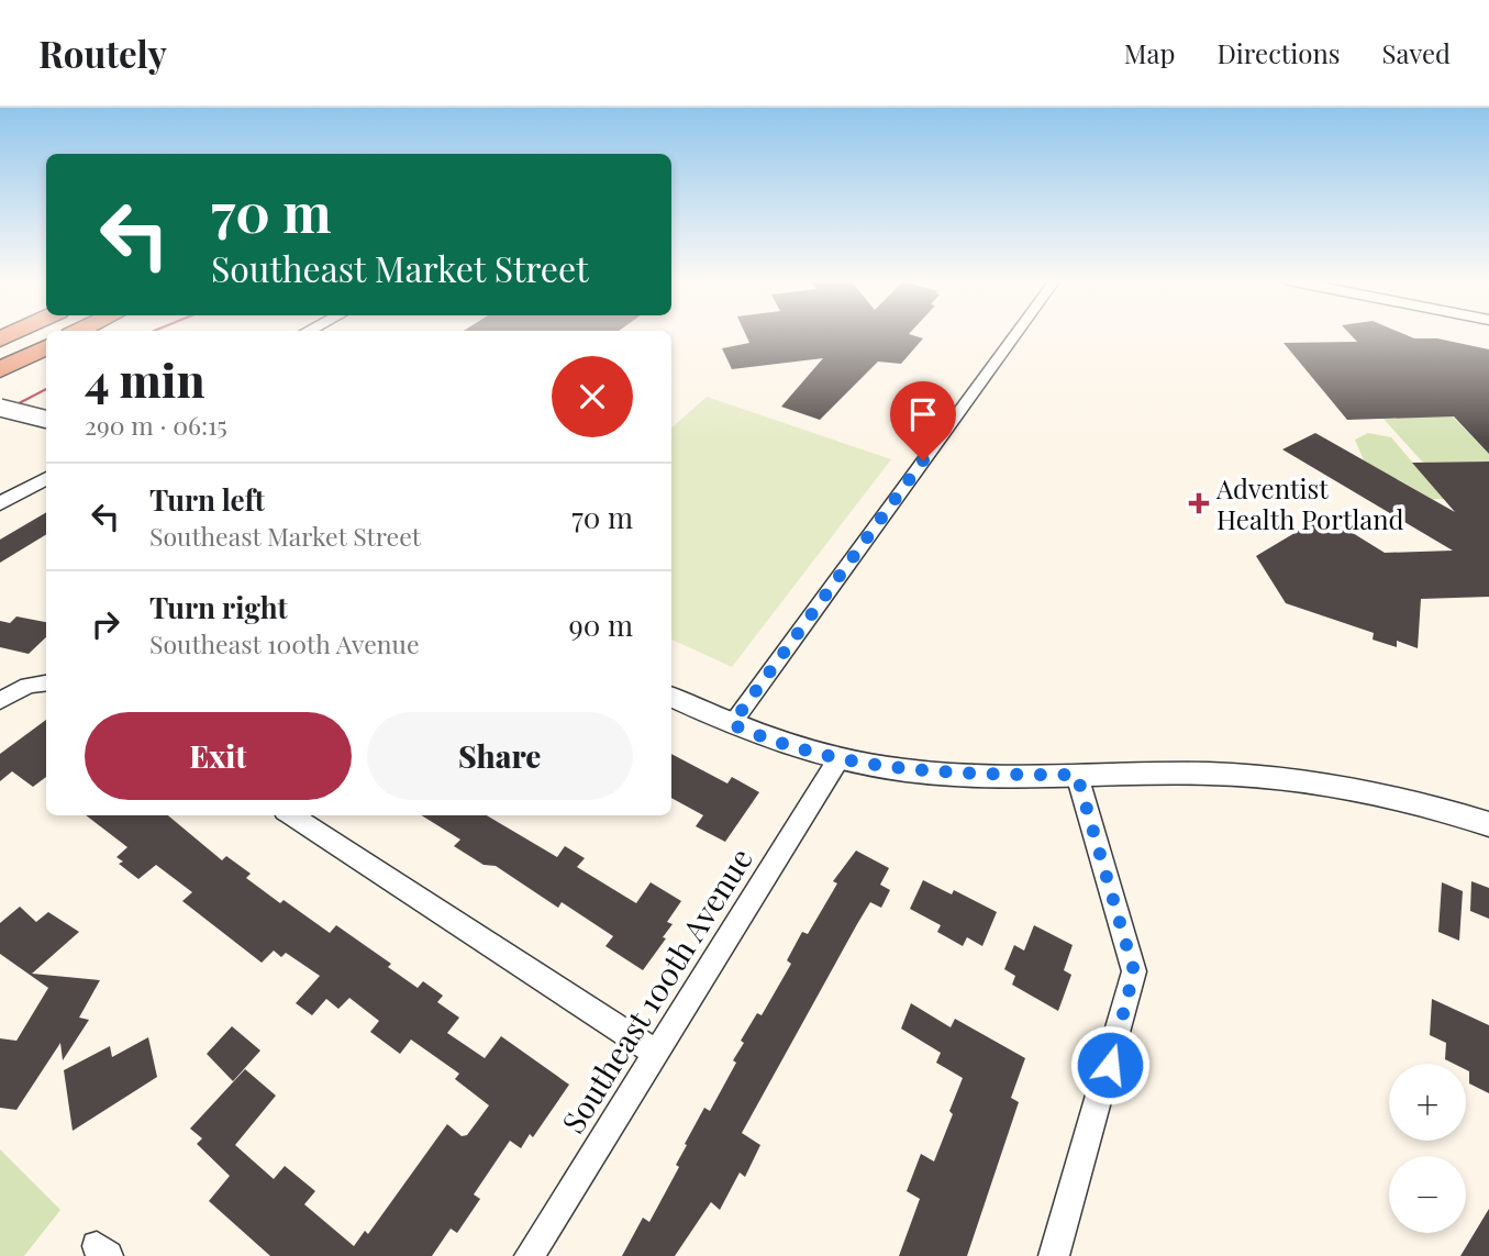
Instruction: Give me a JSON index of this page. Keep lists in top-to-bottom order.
{
  "streets": {
    "street": ["Southeast 100th Avenue"]
  },
  "places": {
    "health": ["Adventist Health Portland"]
  },
  "page": {
    "header": "Routely",
    "nav": ["Map", "Directions", "Saved"],
    "turn": ["70 m", "Southeast Market Street"],
    "heading": ["4 min", "290 m · 06:15"],
    "list": [
      {
        "name": "Turn left",
        "note": "Southeast Market Street",
        "value": "70 m"
      },
      {
        "name": "Turn right",
        "note": "Southeast 100th Avenue",
        "value": "90 m"
      }
    ],
    "buttons": ["Exit", "Share"],
    "map_buttons": ["+", "−"]
  }
}
